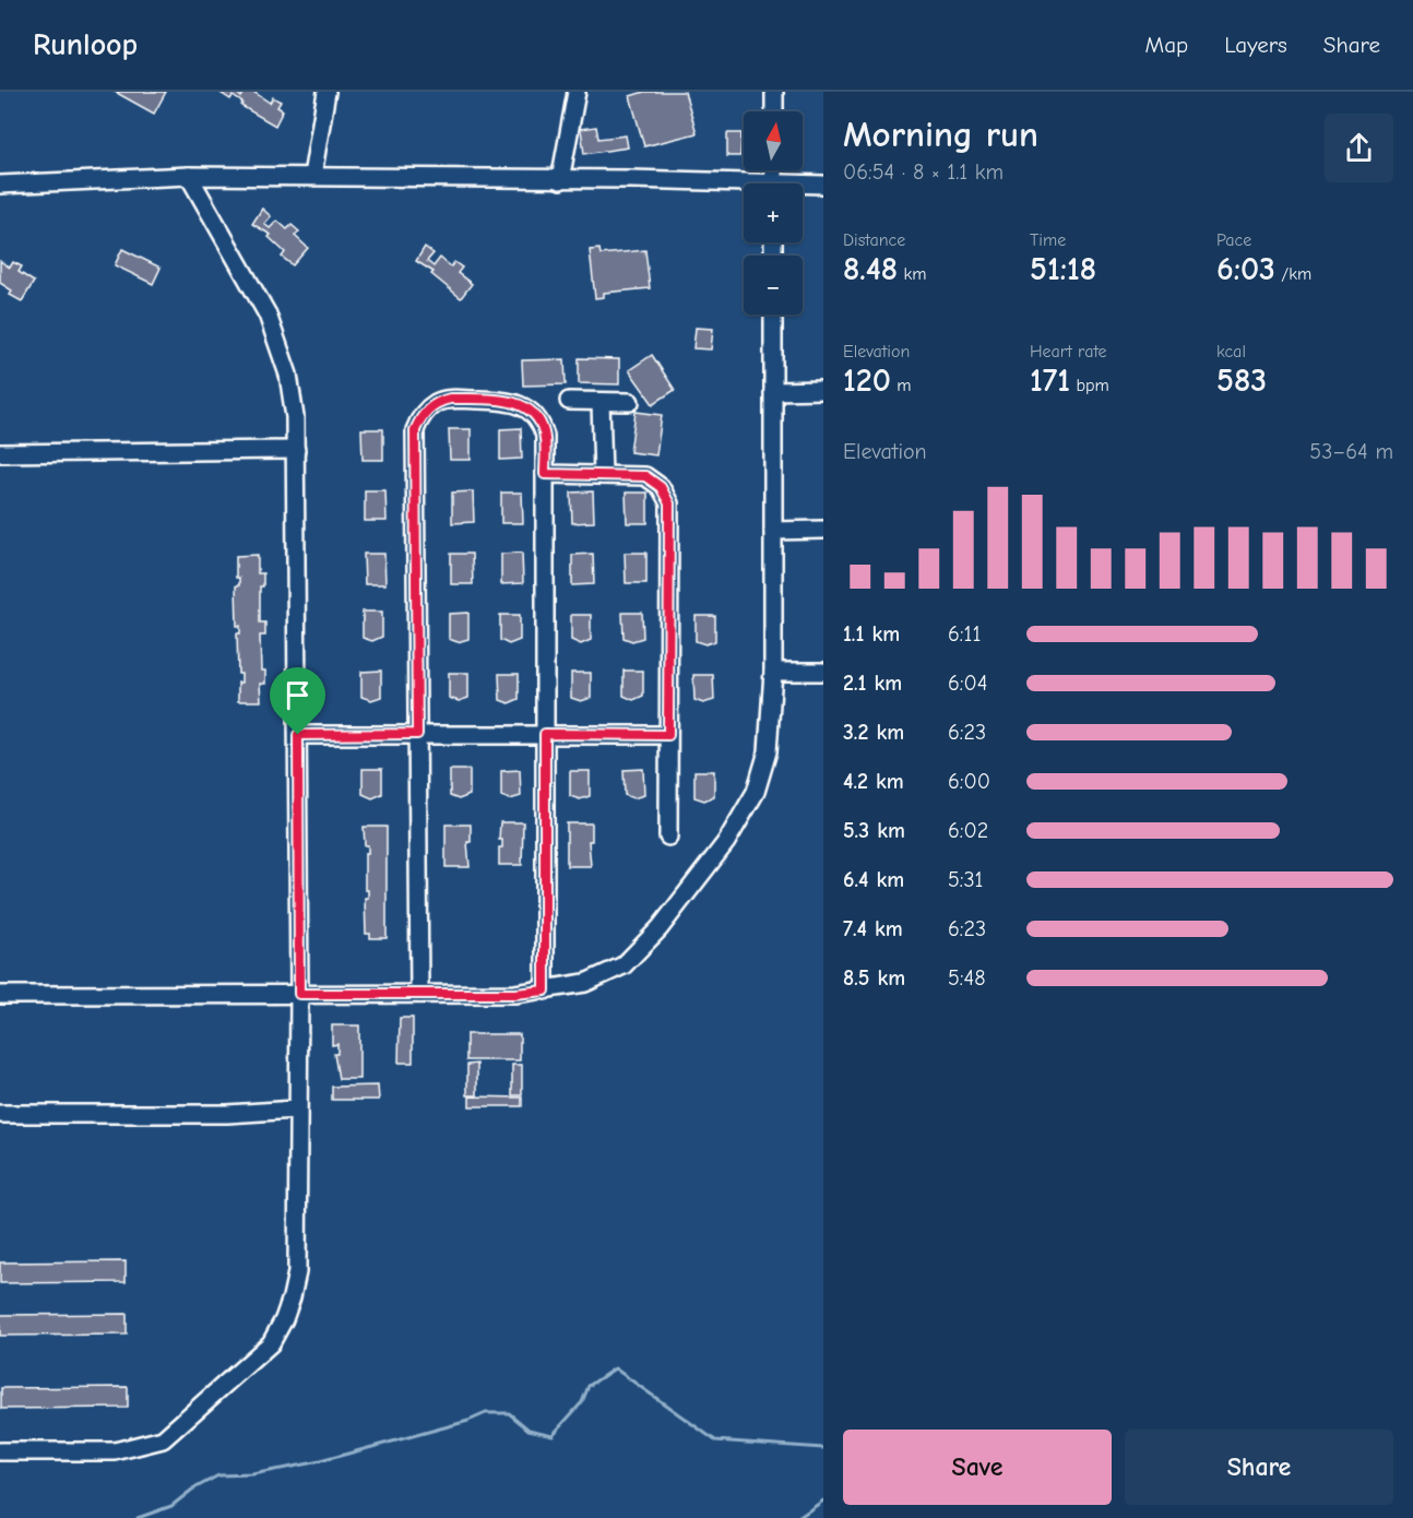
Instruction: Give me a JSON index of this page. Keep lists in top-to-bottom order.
{
  "north": "top",
  "page": {
    "header": "Runloop",
    "nav": ["Map", "Layers", "Share"],
    "heading": ["Morning run", "06:54 · 8 × 1.1 km"],
    "map_buttons": ["+", "−"],
    "stats": [
      ["Distance", "8.48 km"],
      ["Time", "51:18"],
      ["Pace", "6:03 /km"],
      ["Elevation", "120 m"],
      ["Heart rate", "171 bpm"],
      ["kcal", "583"]
    ],
    "chart": ["Elevation", "53–64 m"],
    "list": [
      {
        "name": "1.1 km",
        "note": "6:11"
      },
      {
        "name": "2.1 km",
        "note": "6:04"
      },
      {
        "name": "3.2 km",
        "note": "6:23"
      },
      {
        "name": "4.2 km",
        "note": "6:00"
      },
      {
        "name": "5.3 km",
        "note": "6:02"
      },
      {
        "name": "6.4 km",
        "note": "5:31"
      },
      {
        "name": "7.4 km",
        "note": "6:23"
      },
      {
        "name": "8.5 km",
        "note": "5:48"
      }
    ],
    "buttons": ["Save", "Share"]
  }
}
